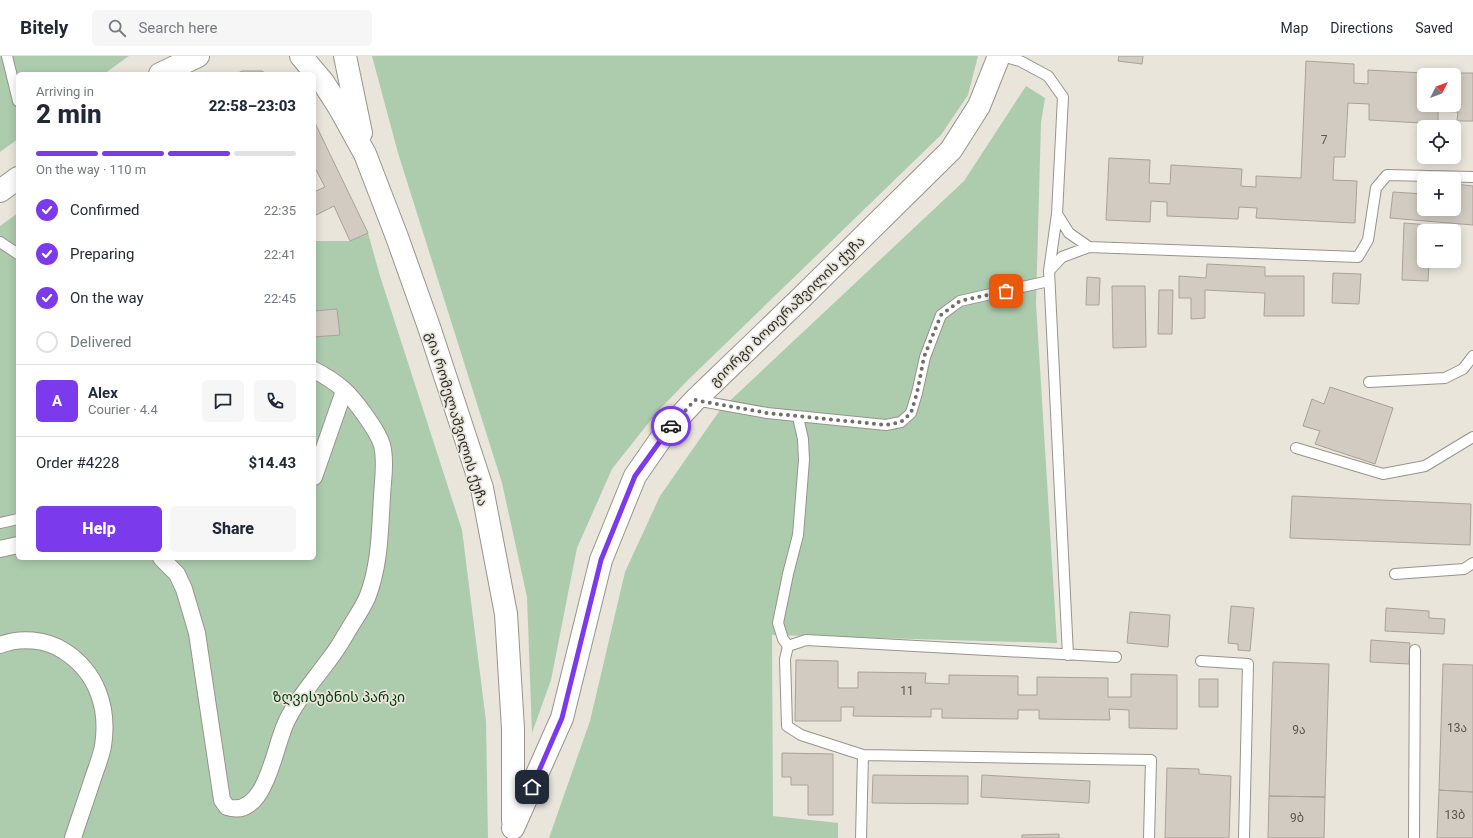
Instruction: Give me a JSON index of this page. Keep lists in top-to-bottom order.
{
  "streets": {
    "street": ["გიორგი ბოთერაშვილის ქუჩა", "გია რომელაშვილის ქუჩა"]
  },
  "crossings": [
    ["გიორგი ბოთერაშვილის ქუჩა", "გია რომელაშვილის ქუჩა"]
  ],
  "parks": ["ზღვისუბნის პარკი"],
  "house_numbers": [
    "7",
    "11",
    "13ა",
    "9ა",
    "13ბ",
    "9ბ"
  ],
  "north": "top right",
  "page": {
    "header": "Bitely",
    "search": "Search here",
    "nav": ["Map", "Directions", "Saved"],
    "map_buttons": ["+", "−"],
    "heading": ["2 min", "Arriving in", "22:58–23:03"],
    "panel": [
      "Alex",
      "Courier · 4.4",
      "Order #4228",
      "$14.43"
    ],
    "bar": "On the way · 110 m",
    "list": [
      ["Confirmed", "22:35"],
      ["Preparing", "22:41"],
      ["On the way", "22:45"],
      "Delivered"
    ],
    "round": "A",
    "buttons": ["Help", "Share"]
  }
}
